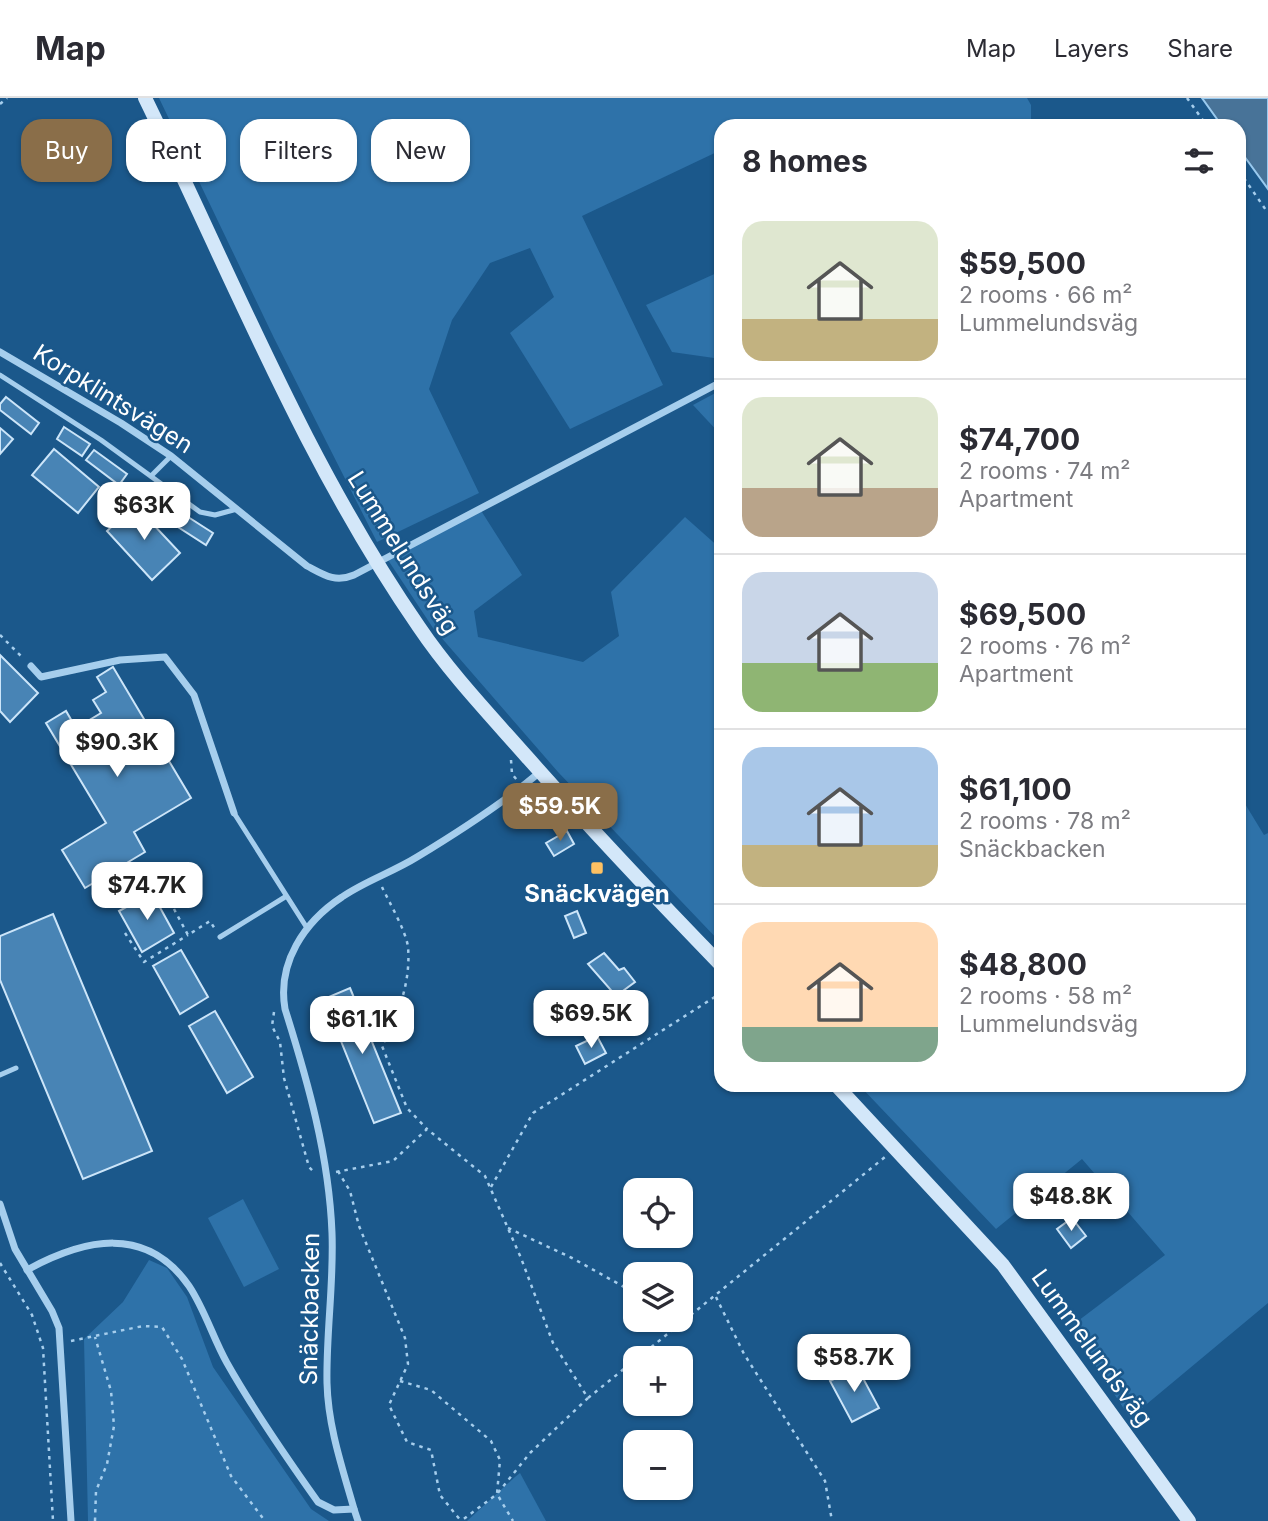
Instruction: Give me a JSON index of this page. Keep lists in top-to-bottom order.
{
  "streets": {
    "main road": ["Lummelundsväg"],
    "street": ["Korpklintsvägen", "Snäckbacken"]
  },
  "crossings": [
    ["Korpklintsvägen", "Lummelundsväg"],
    ["Lummelundsväg", "Snäckbacken"]
  ],
  "places": {
    "transit": ["Snäckvägen"]
  },
  "page": {
    "header": "Map",
    "nav": ["Map", "Layers", "Share"],
    "chip": [
      "Buy",
      "Rent",
      "Filters",
      "New"
    ],
    "heading": "8 homes",
    "list": [
      {
        "name": "$59,500",
        "note": "2 rooms · 66 m² · Lummelundsväg"
      },
      {
        "name": "$74,700",
        "note": "2 rooms · 74 m² · Apartment"
      },
      {
        "name": "$69,500",
        "note": "2 rooms · 76 m² · Apartment"
      },
      {
        "name": "$61,100",
        "note": "2 rooms · 78 m² · Snäckbacken"
      },
      {
        "name": "$48,800",
        "note": "2 rooms · 58 m² · Lummelundsväg"
      }
    ],
    "price": [
      "$63K",
      "$90.3K",
      "$59.5K",
      "$74.7K",
      "$69.5K",
      "$61.1K",
      "$48.8K",
      "$58.7K"
    ],
    "map_buttons": ["+", "−"]
  }
}
